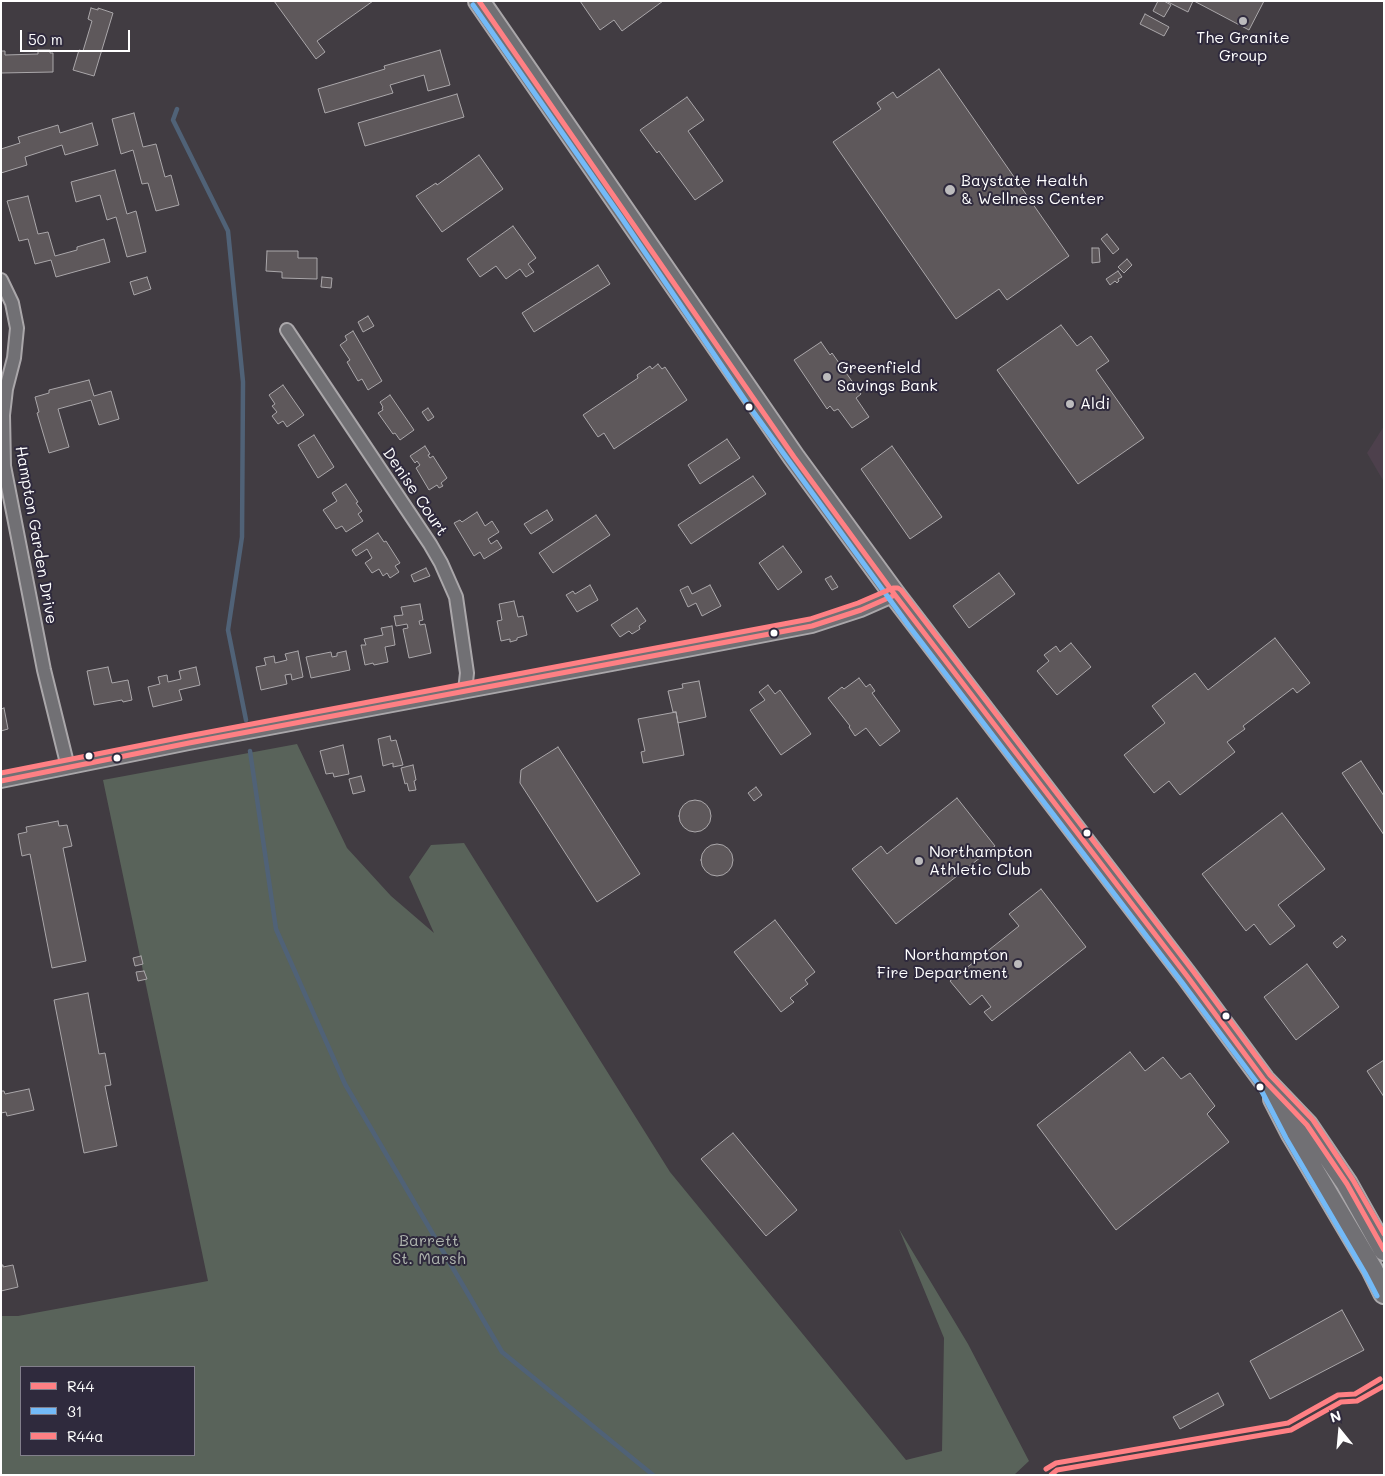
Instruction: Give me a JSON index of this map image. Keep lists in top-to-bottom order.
{
  "streets": {
    "street": ["Denise Court", "Hampton Garden Drive"]
  },
  "parks": ["Barrett St. Marsh"],
  "places": [
    "The Granite Group",
    "Baystate Health & Wellness Center",
    "Greenfield Savings Bank",
    "Aldi",
    "Northampton Athletic Club",
    "Northampton Fire Department"
  ],
  "lines": ["transit line R44", "transit line 31", "transit line R44a"],
  "legend": ["R44", "31", "R44a"],
  "scale_bar": "50 m",
  "north": "top"
}
